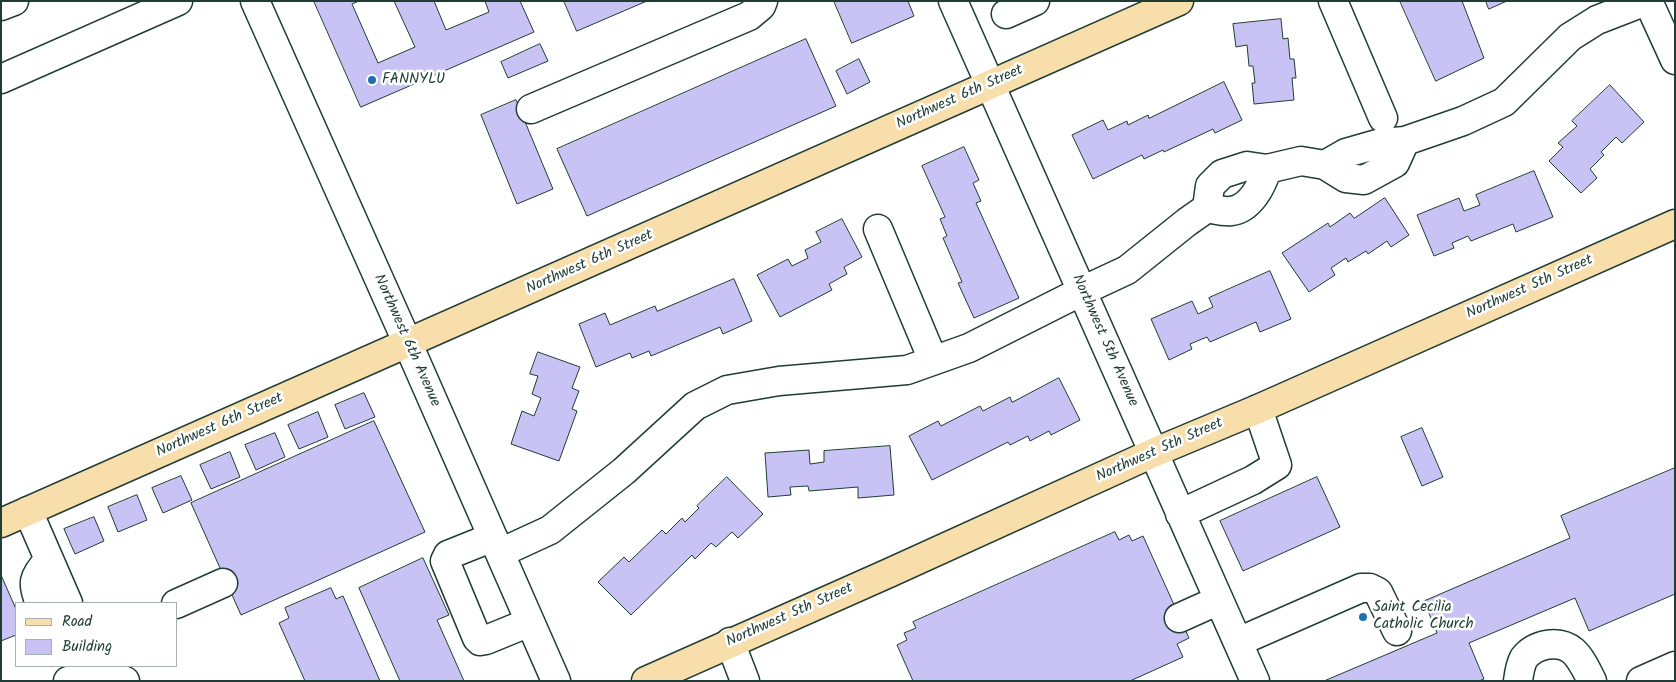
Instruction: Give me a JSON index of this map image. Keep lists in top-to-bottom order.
{
  "streets": {
    "main road": ["Northwest 6th Street", "Northwest 5th Street"],
    "street": ["Northwest 6th Avenue", "Northwest 5th Avenue"]
  },
  "crossings": [
    ["Northwest 6th Street", "Northwest 6th Avenue"],
    ["Northwest 6th Street", "Northwest 5th Avenue"],
    ["Northwest 5th Street", "Northwest 5th Avenue"]
  ],
  "places": ["FANNYLU", "Saint Cecilia Catholic Church"],
  "legend": ["Road", "Building"]
}
